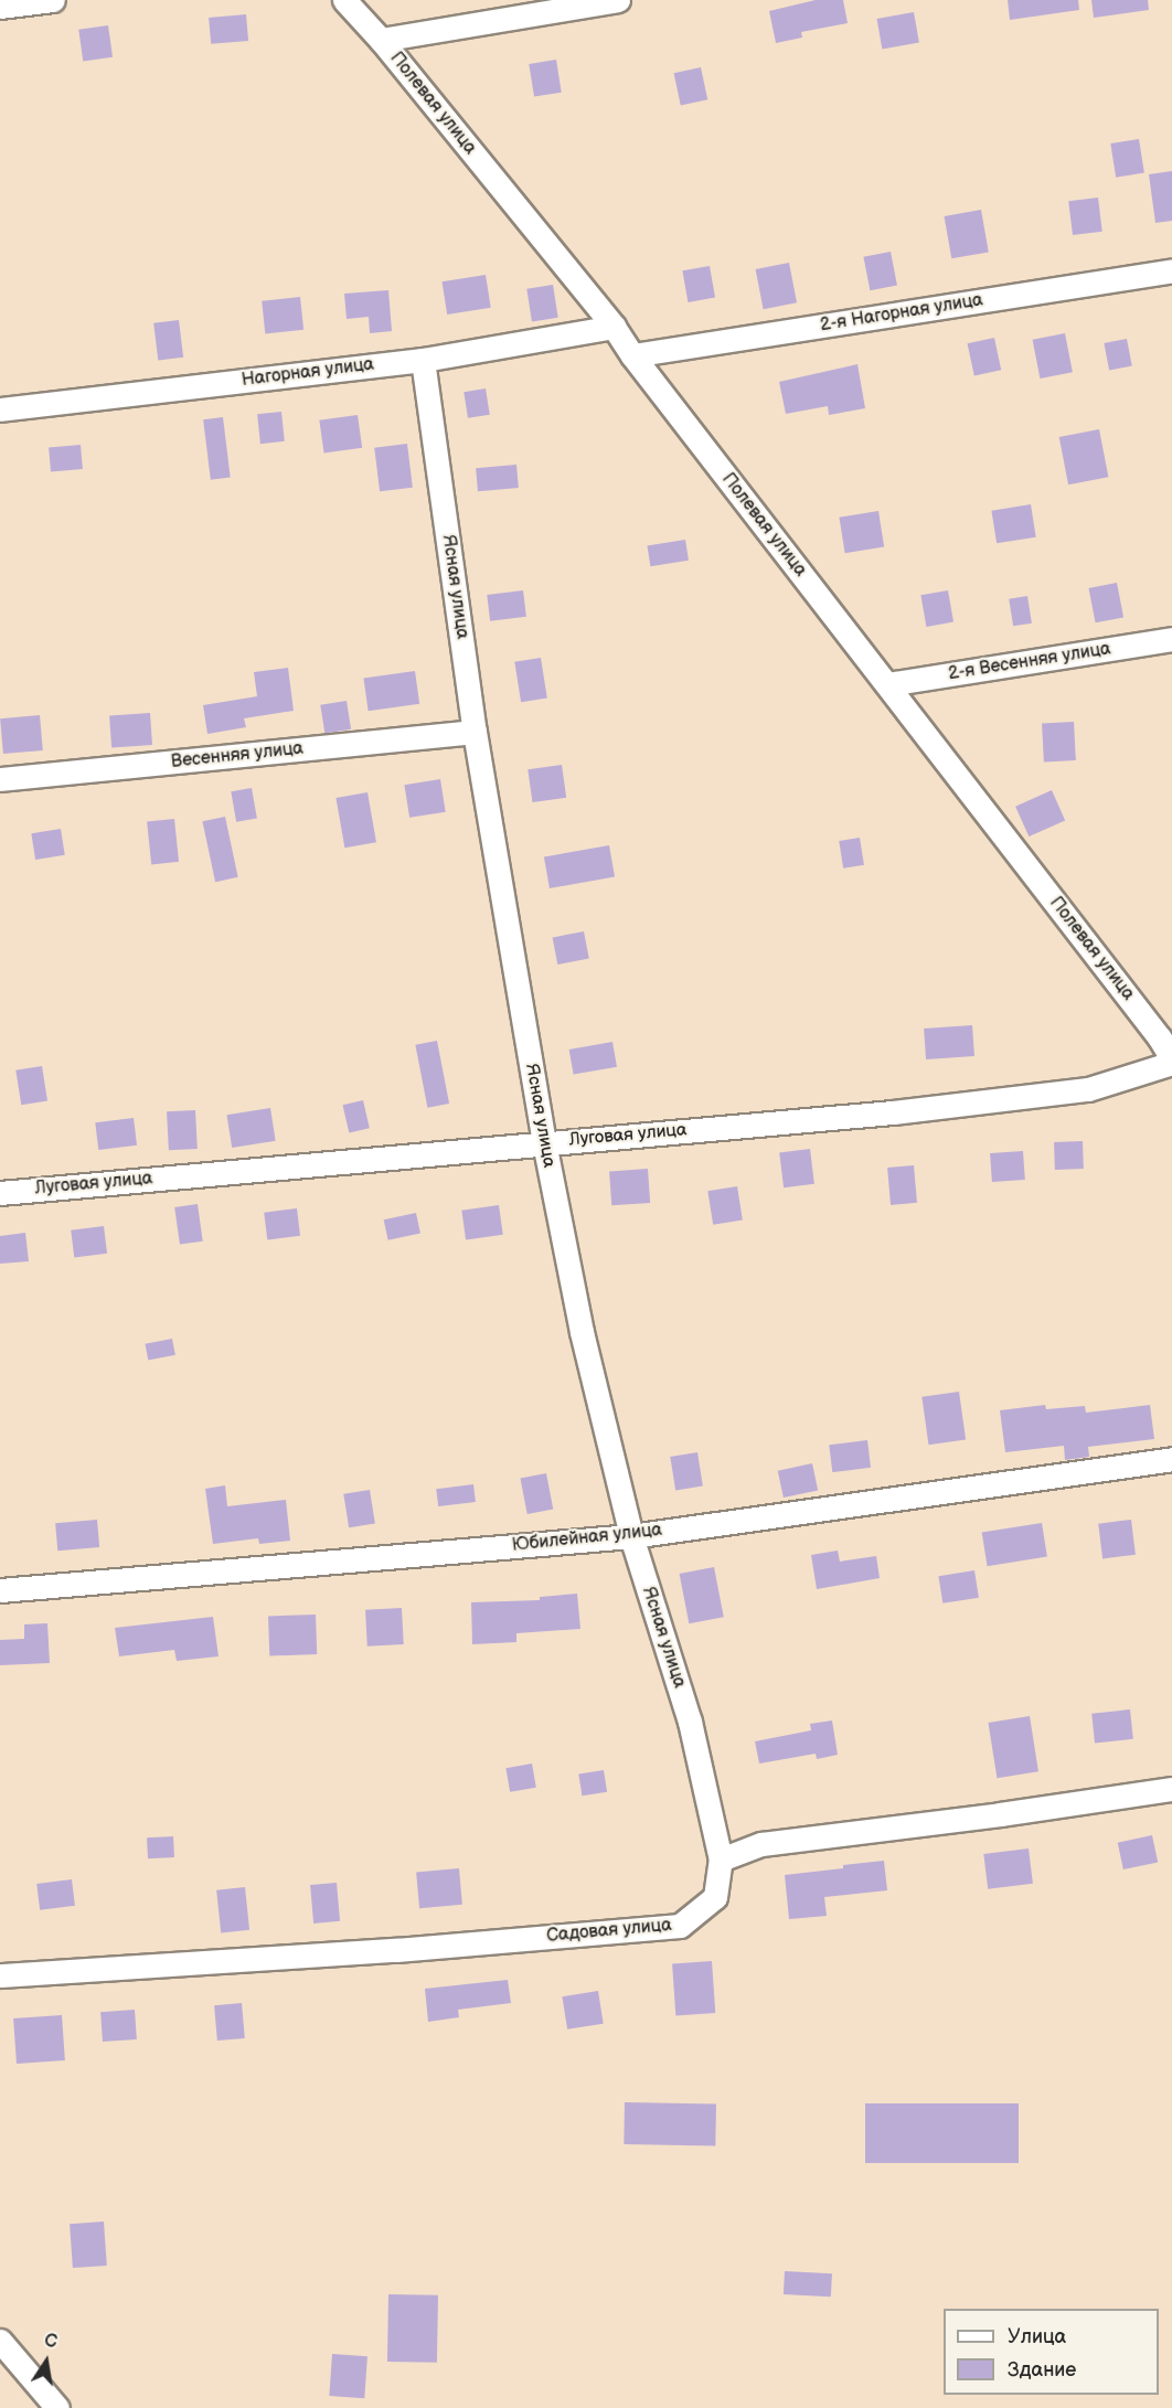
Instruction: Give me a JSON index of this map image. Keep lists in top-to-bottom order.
{
  "streets": {
    "street": [
      "Полевая улица",
      "2-я Нагорная улица",
      "Нагорная улица",
      "Ясная улица",
      "2-я Весенняя улица",
      "Весенняя улица",
      "Луговая улица",
      "Юбилейная улица",
      "Садовая улица"
    ]
  },
  "crossings": [
    ["Полевая улица", "2-я Нагорная улица"],
    ["Полевая улица", "Нагорная улица"],
    ["Полевая улица", "2-я Весенняя улица"],
    ["Полевая улица", "Луговая улица"],
    ["Нагорная улица", "Ясная улица"],
    ["Ясная улица", "Весенняя улица"],
    ["Ясная улица", "Луговая улица"],
    ["Ясная улица", "Юбилейная улица"],
    ["Ясная улица", "Садовая улица"]
  ],
  "legend": ["Улица", "Здание"],
  "north": "top"
}
